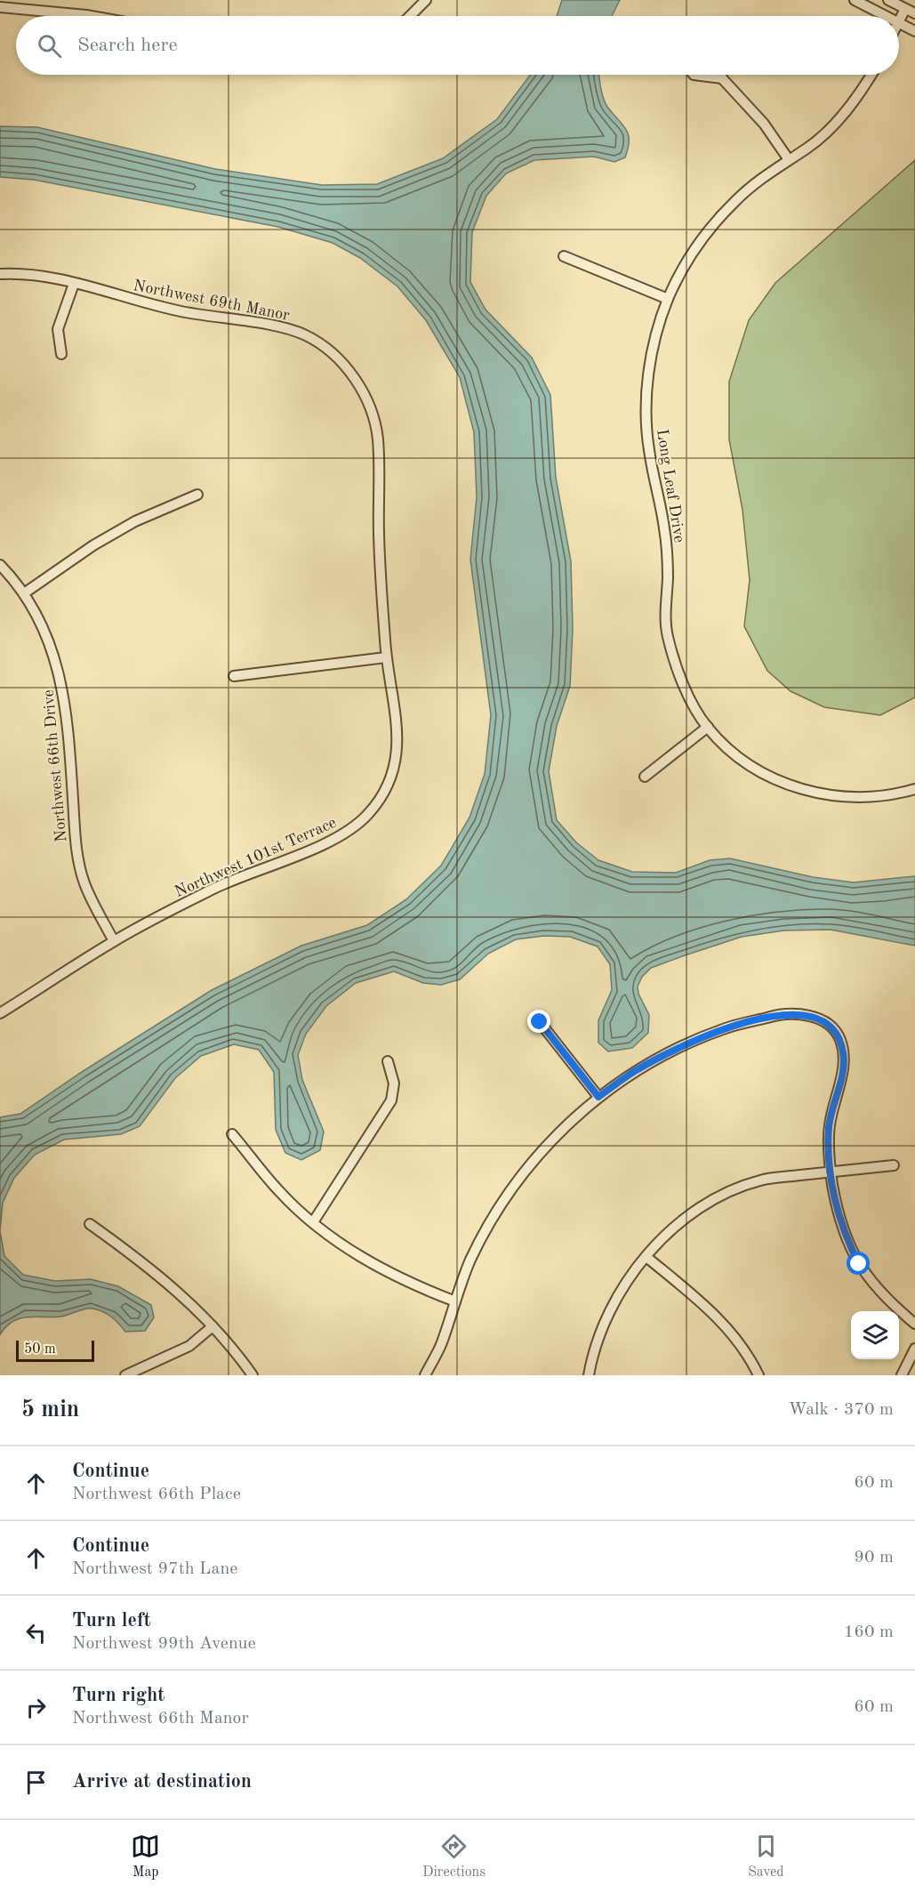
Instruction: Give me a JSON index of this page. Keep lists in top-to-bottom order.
{
  "streets": {
    "street": [
      "Northwest 69th Manor",
      "Long Leaf Drive",
      "Northwest 66th Drive",
      "Northwest 101st Terrace"
    ]
  },
  "crossings": [
    ["Northwest 69th Manor", "Northwest 101st Terrace"],
    ["Northwest 66th Drive", "Northwest 101st Terrace"]
  ],
  "scale_bar": "50 m",
  "page": {
    "search": "Search here",
    "scale": "50 m",
    "heading": ["5 min", "Walk · 370 m"],
    "list": [
      ["Continue", "Northwest 66th Place", "60 m"],
      ["Continue", "Northwest 97th Lane", "90 m"],
      ["Turn left", "Northwest 99th Avenue", "160 m"],
      ["Turn right", "Northwest 66th Manor", "60 m"],
      "Arrive at destination"
    ],
    "nav": ["Map", "Directions", "Saved"]
  }
}
